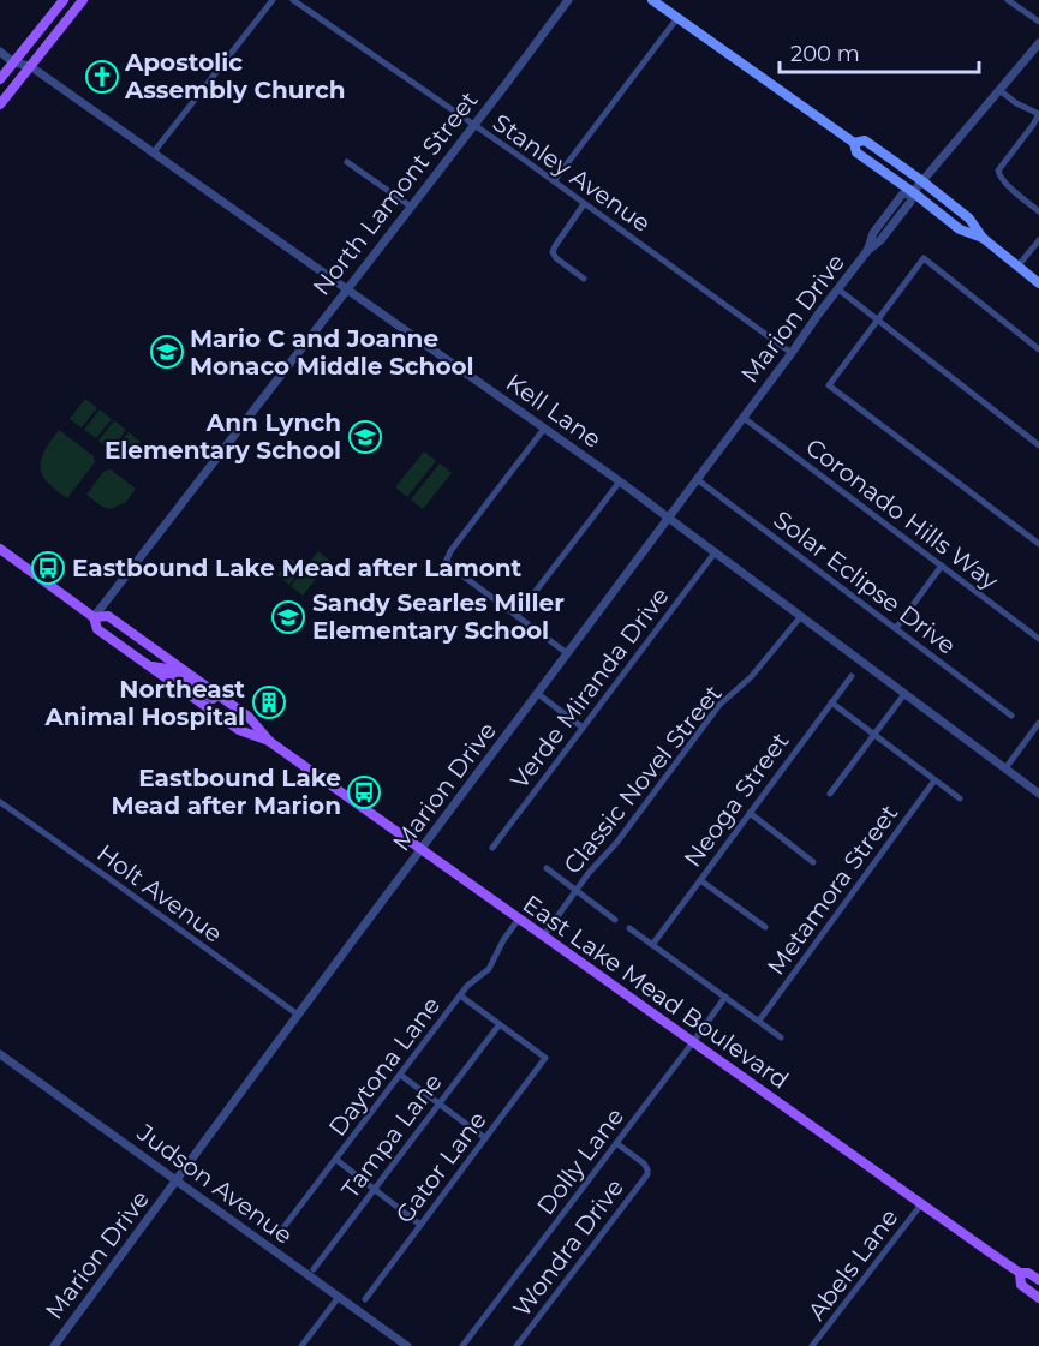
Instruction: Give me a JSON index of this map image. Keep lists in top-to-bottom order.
{
  "streets": {
    "main road": ["East Lake Mead Boulevard"],
    "street": [
      "Stanley Avenue",
      "North Lamont Street",
      "Marion Drive",
      "Kell Lane",
      "Coronado Hills Way",
      "Solar Eclipse Drive",
      "Verde Miranda Drive",
      "Classic Novel Street",
      "Neoga Street",
      "Metamora Street",
      "Holt Avenue",
      "Daytona Lane",
      "Tampa Lane",
      "Dolly Lane",
      "Gator Lane",
      "Judson Avenue",
      "Wondra Drive",
      "Abels Lane"
    ]
  },
  "crossings": [
    ["Stanley Avenue", "North Lamont Street"],
    ["Stanley Avenue", "Marion Drive"],
    ["North Lamont Street", "Kell Lane"],
    ["North Lamont Street", "East Lake Mead Boulevard"],
    ["Marion Drive", "Kell Lane"],
    ["Marion Drive", "Coronado Hills Way"],
    ["Marion Drive", "Solar Eclipse Drive"],
    ["Marion Drive", "Holt Avenue"],
    ["Marion Drive", "East Lake Mead Boulevard"],
    ["Marion Drive", "Judson Avenue"],
    ["Kell Lane", "Verde Miranda Drive"],
    ["Kell Lane", "Classic Novel Street"],
    ["Classic Novel Street", "East Lake Mead Boulevard"],
    ["East Lake Mead Boulevard", "Daytona Lane"],
    ["East Lake Mead Boulevard", "Dolly Lane"],
    ["East Lake Mead Boulevard", "Abels Lane"],
    ["Tampa Lane", "Gator Lane"],
    ["Dolly Lane", "Wondra Drive"]
  ],
  "places": {
    "church": ["Apostolic Assembly Church"],
    "school or university": ["Mario C and Joanne Monaco Middle School", "Ann Lynch Elementary School", "Sandy Searles Miller Elementary School"],
    "bus stop": ["Eastbound Lake Mead after Lamont", "Eastbound Lake Mead after Marion"],
    "building": ["Northeast Animal Hospital"]
  },
  "scale_bar": "200 m"
}
